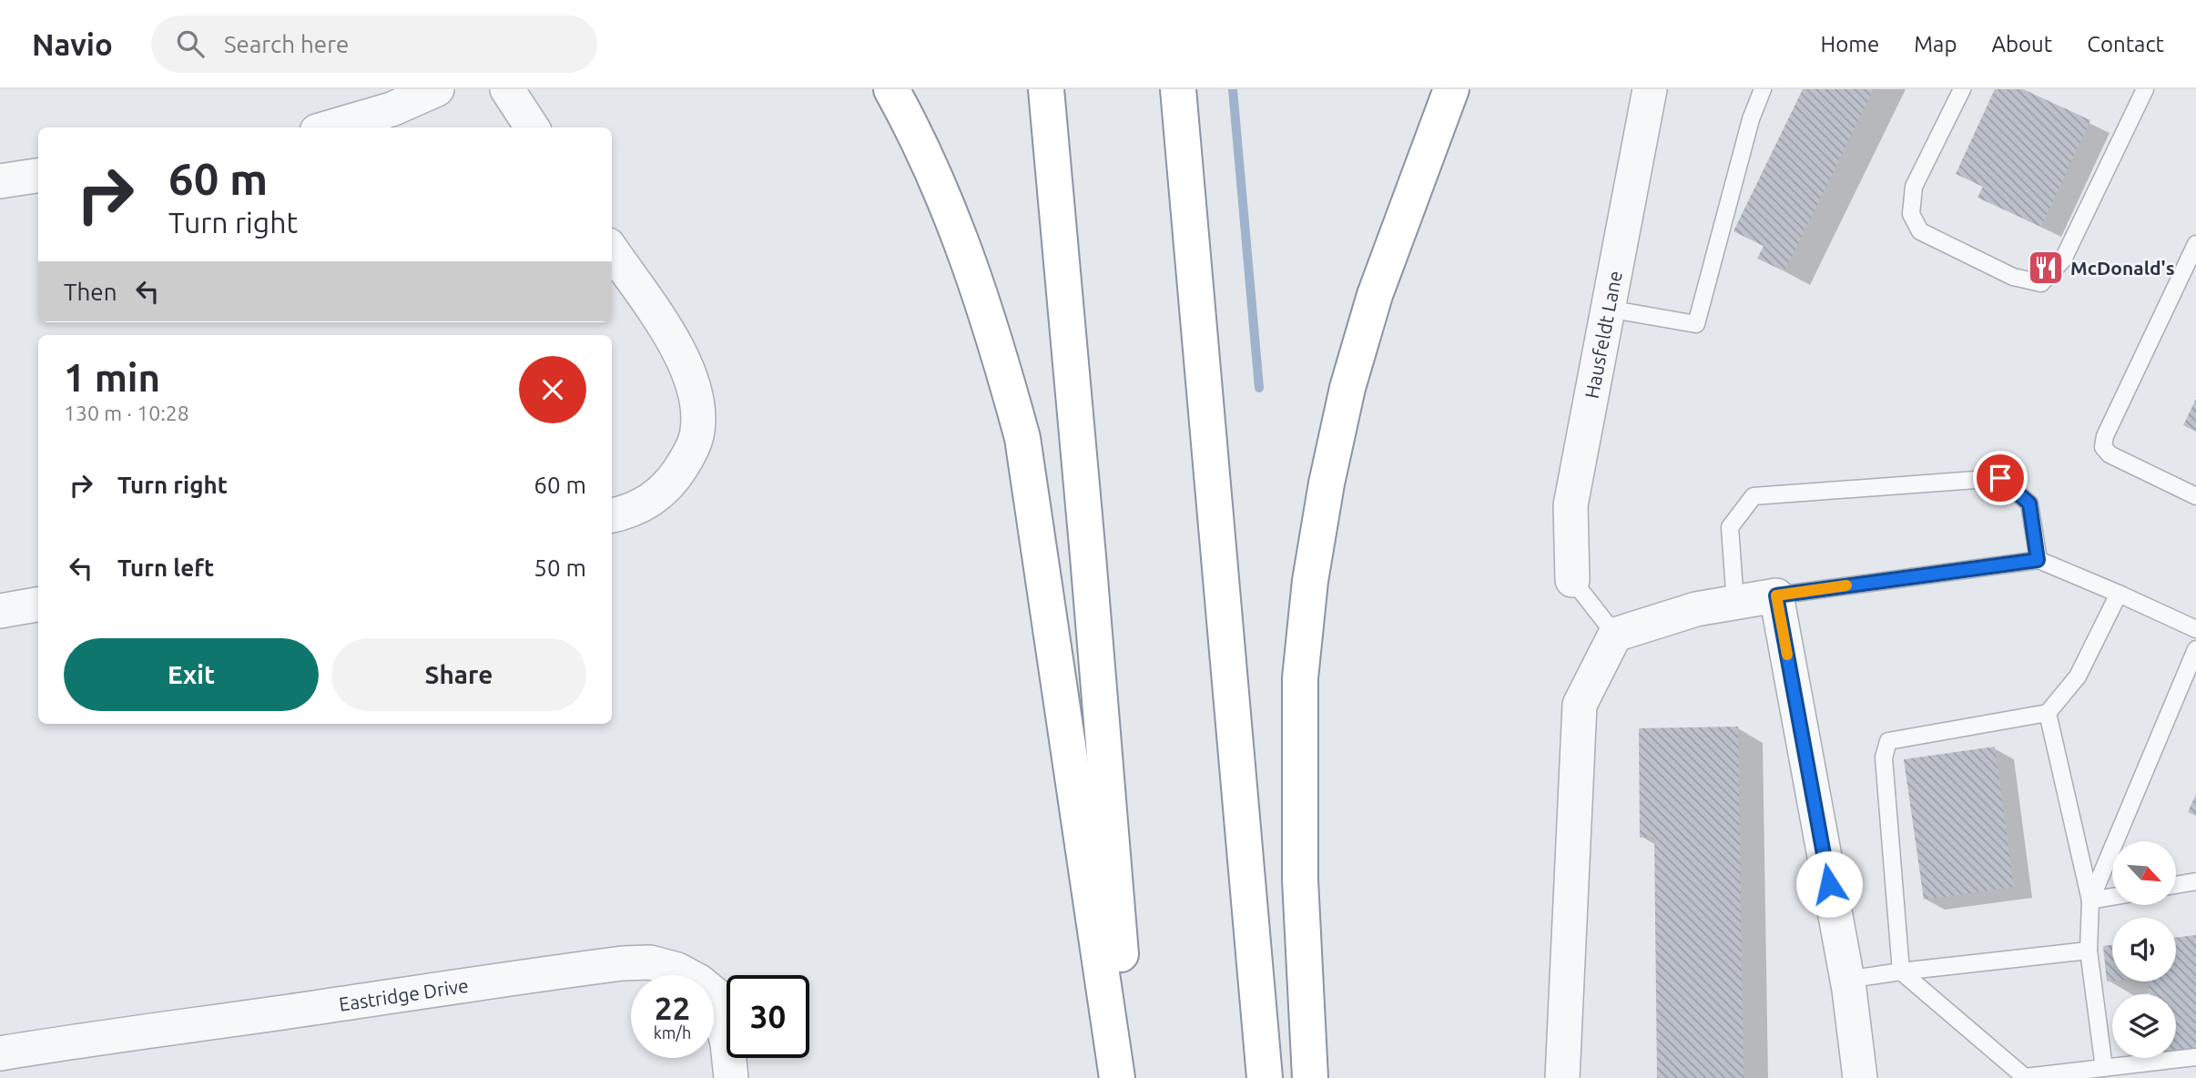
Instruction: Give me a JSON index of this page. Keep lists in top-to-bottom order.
{
  "streets": {
    "street": ["Hausfeldt Lane", "Eastridge Drive"]
  },
  "places": {
    "restaurant": ["McDonald's"]
  },
  "north": "bottom right",
  "page": {
    "header": "Navio",
    "search": "Search here",
    "nav": [
      "Home",
      "Map",
      "About",
      "Contact"
    ],
    "turn": ["60 m", "Turn right"],
    "then": "Then",
    "heading": ["1 min", "130 m · 10:28"],
    "list": [
      {
        "name": "Turn right",
        "value": "60 m"
      },
      {
        "name": "Turn left",
        "value": "50 m"
      }
    ],
    "buttons": ["Exit", "Share"],
    "speed": "22 km/h",
    "limit": "30"
  }
}
